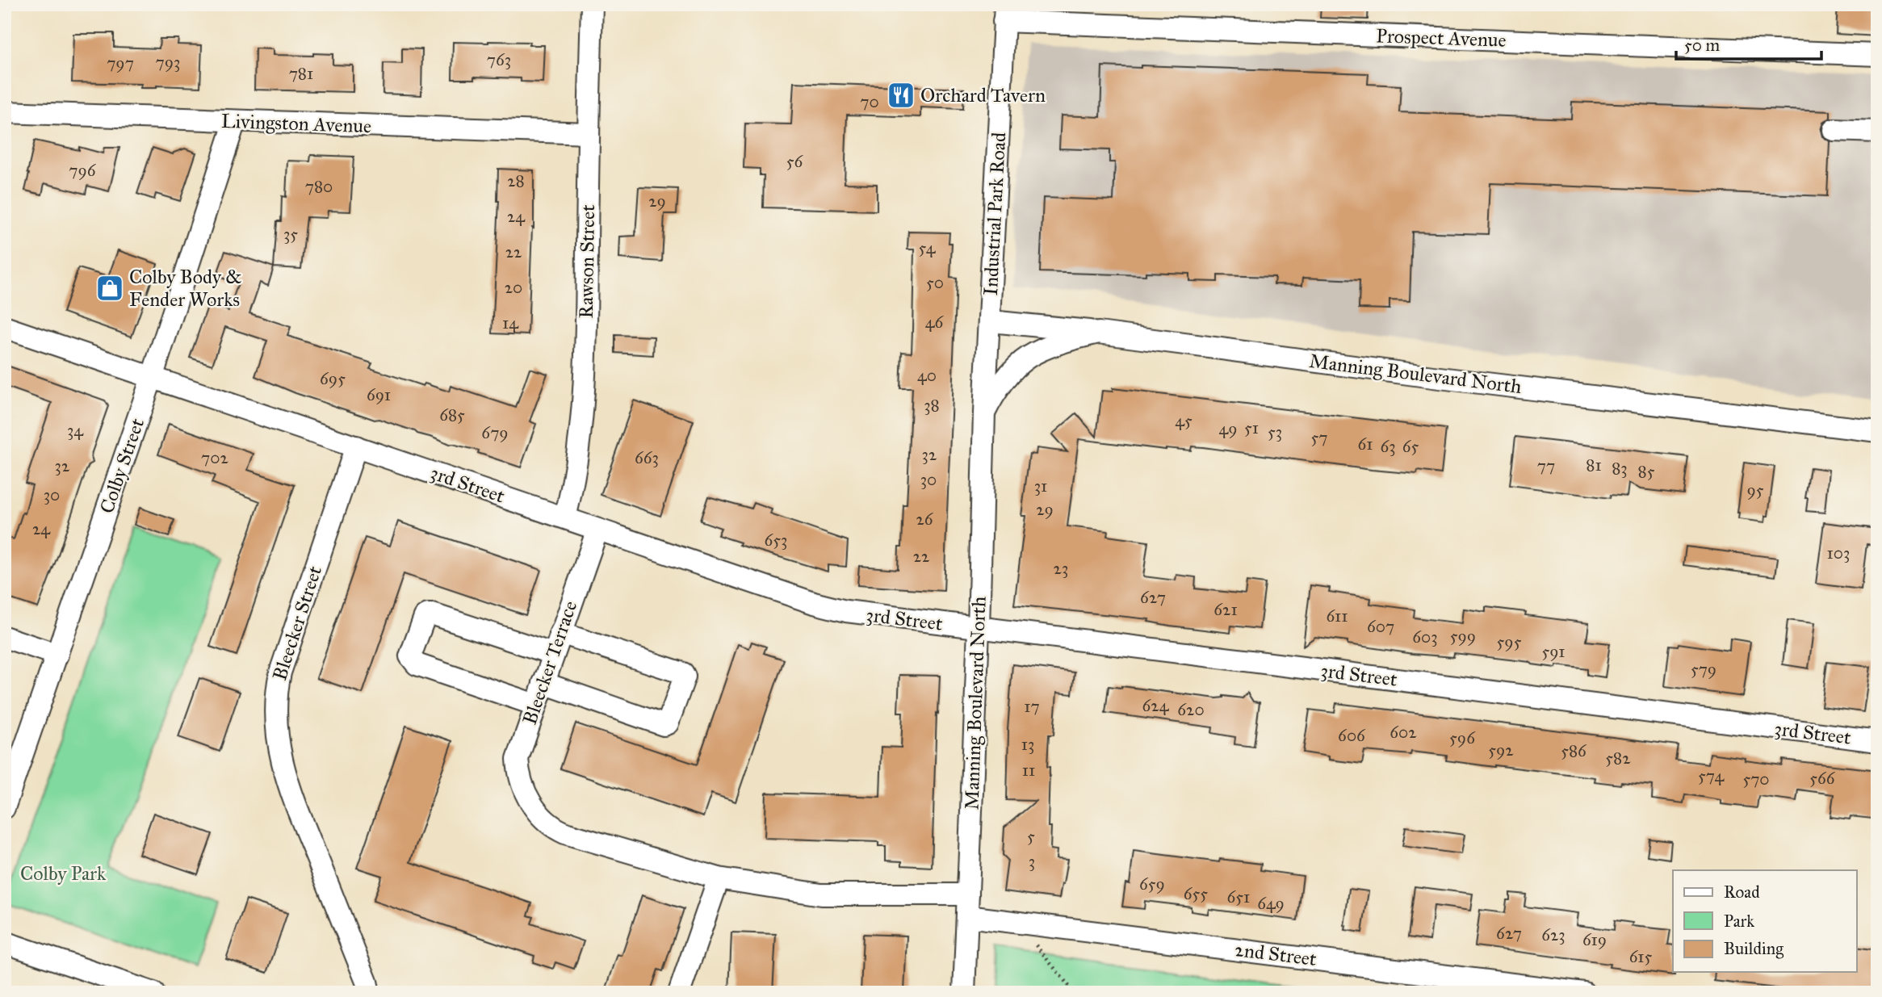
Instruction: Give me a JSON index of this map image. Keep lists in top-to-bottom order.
{
  "streets": {
    "street": [
      "Prospect Avenue",
      "Livingston Avenue",
      "Industrial Park Road",
      "Rawson Street",
      "Manning Boulevard North",
      "Colby Street",
      "3rd Street",
      "Bleecker Street",
      "Bleecker Terrace",
      "2nd Street"
    ]
  },
  "crossings": [
    ["Prospect Avenue", "Industrial Park Road"],
    ["Livingston Avenue", "Rawson Street"],
    ["Livingston Avenue", "Colby Street"],
    ["Industrial Park Road", "Manning Boulevard North"],
    ["Rawson Street", "3rd Street"],
    ["Manning Boulevard North", "3rd Street"],
    ["Manning Boulevard North", "Bleecker Terrace"],
    ["Manning Boulevard North", "2nd Street"],
    ["Colby Street", "3rd Street"],
    ["3rd Street", "Bleecker Street"],
    ["3rd Street", "Bleecker Terrace"]
  ],
  "parks": ["Colby Park"],
  "places": {
    "restaurant": ["Orchard Tavern"],
    "shop": ["Colby Body & Fender Works"]
  },
  "house_numbers": [
    "763",
    "793",
    "797",
    "781",
    "70",
    "56",
    "796",
    "28",
    "780",
    "29",
    "24",
    "35",
    "54",
    "22",
    "50",
    "20",
    "46",
    "14",
    "40",
    "695",
    "691",
    "38",
    "685",
    "45",
    "51",
    "49",
    "34",
    "53",
    "679",
    "57",
    "61",
    "63",
    "65",
    "32",
    "702",
    "663",
    "81",
    "32",
    "77",
    "83",
    "85",
    "30",
    "31",
    "95",
    "30",
    "29",
    "26",
    "24",
    "653",
    "103",
    "22",
    "23",
    "627",
    "621",
    "611",
    "607",
    "599",
    "603",
    "595",
    "591",
    "579",
    "624",
    "17",
    "620",
    "602",
    "606",
    "596",
    "13",
    "592",
    "586",
    "582",
    "11",
    "574",
    "566",
    "570",
    "5",
    "3",
    "659",
    "655",
    "651",
    "649",
    "627",
    "623",
    "619",
    "615"
  ],
  "legend": ["Road", "Park", "Building"],
  "scale_bar": "50 m"
}
